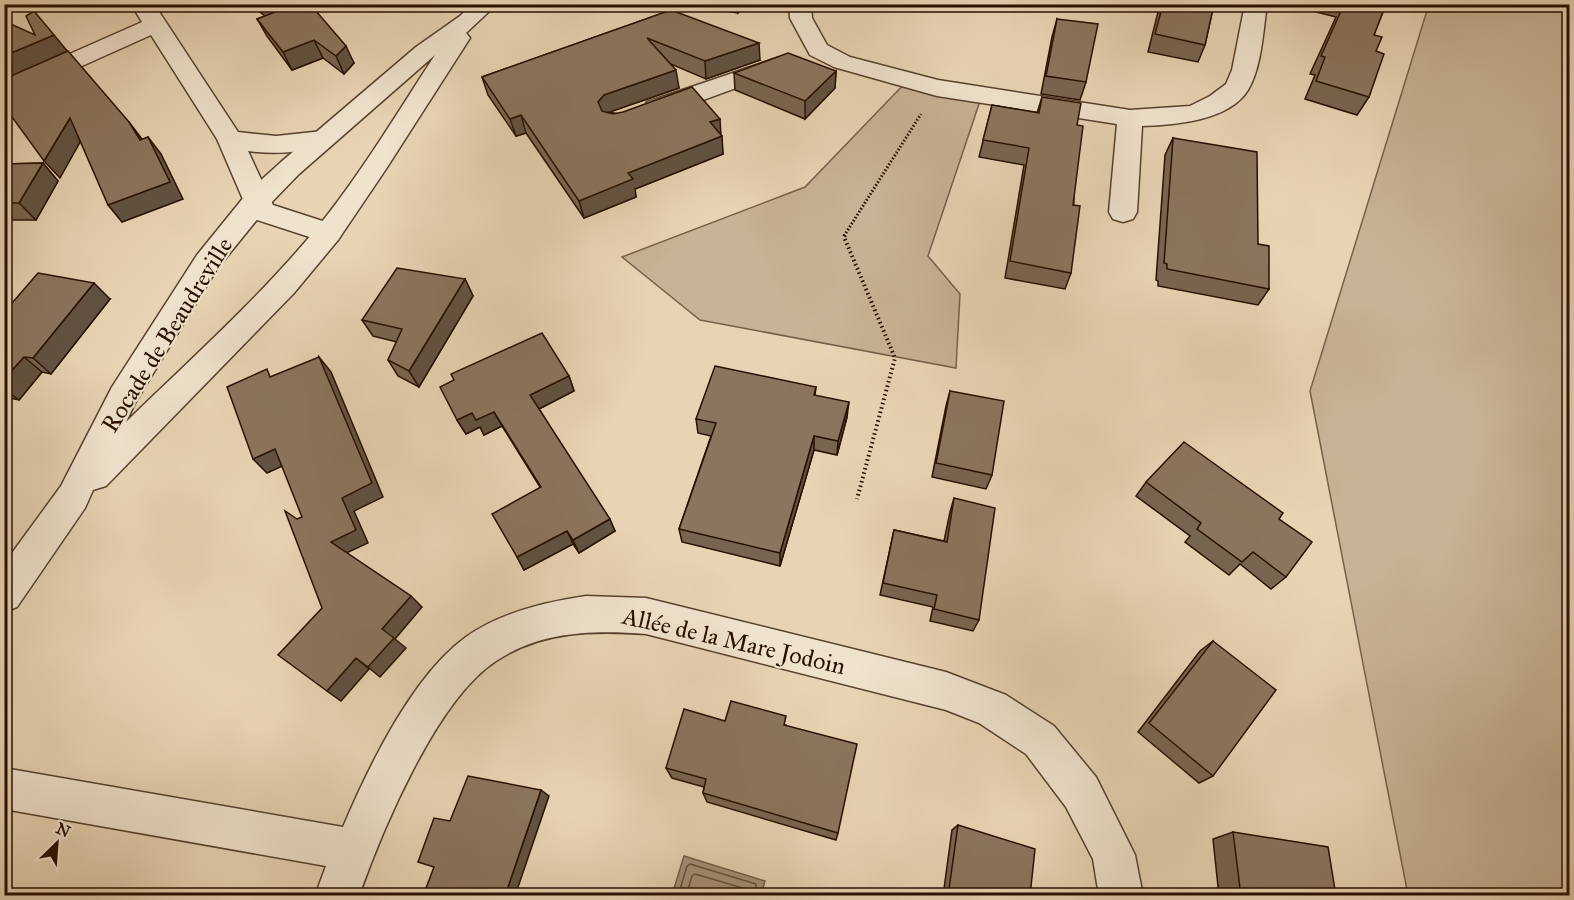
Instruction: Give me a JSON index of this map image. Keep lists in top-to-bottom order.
{
  "streets": {
    "street": ["Rocade de Beaudreville", "Allée de la Mare Jodoin"]
  },
  "north": "top right"
}
